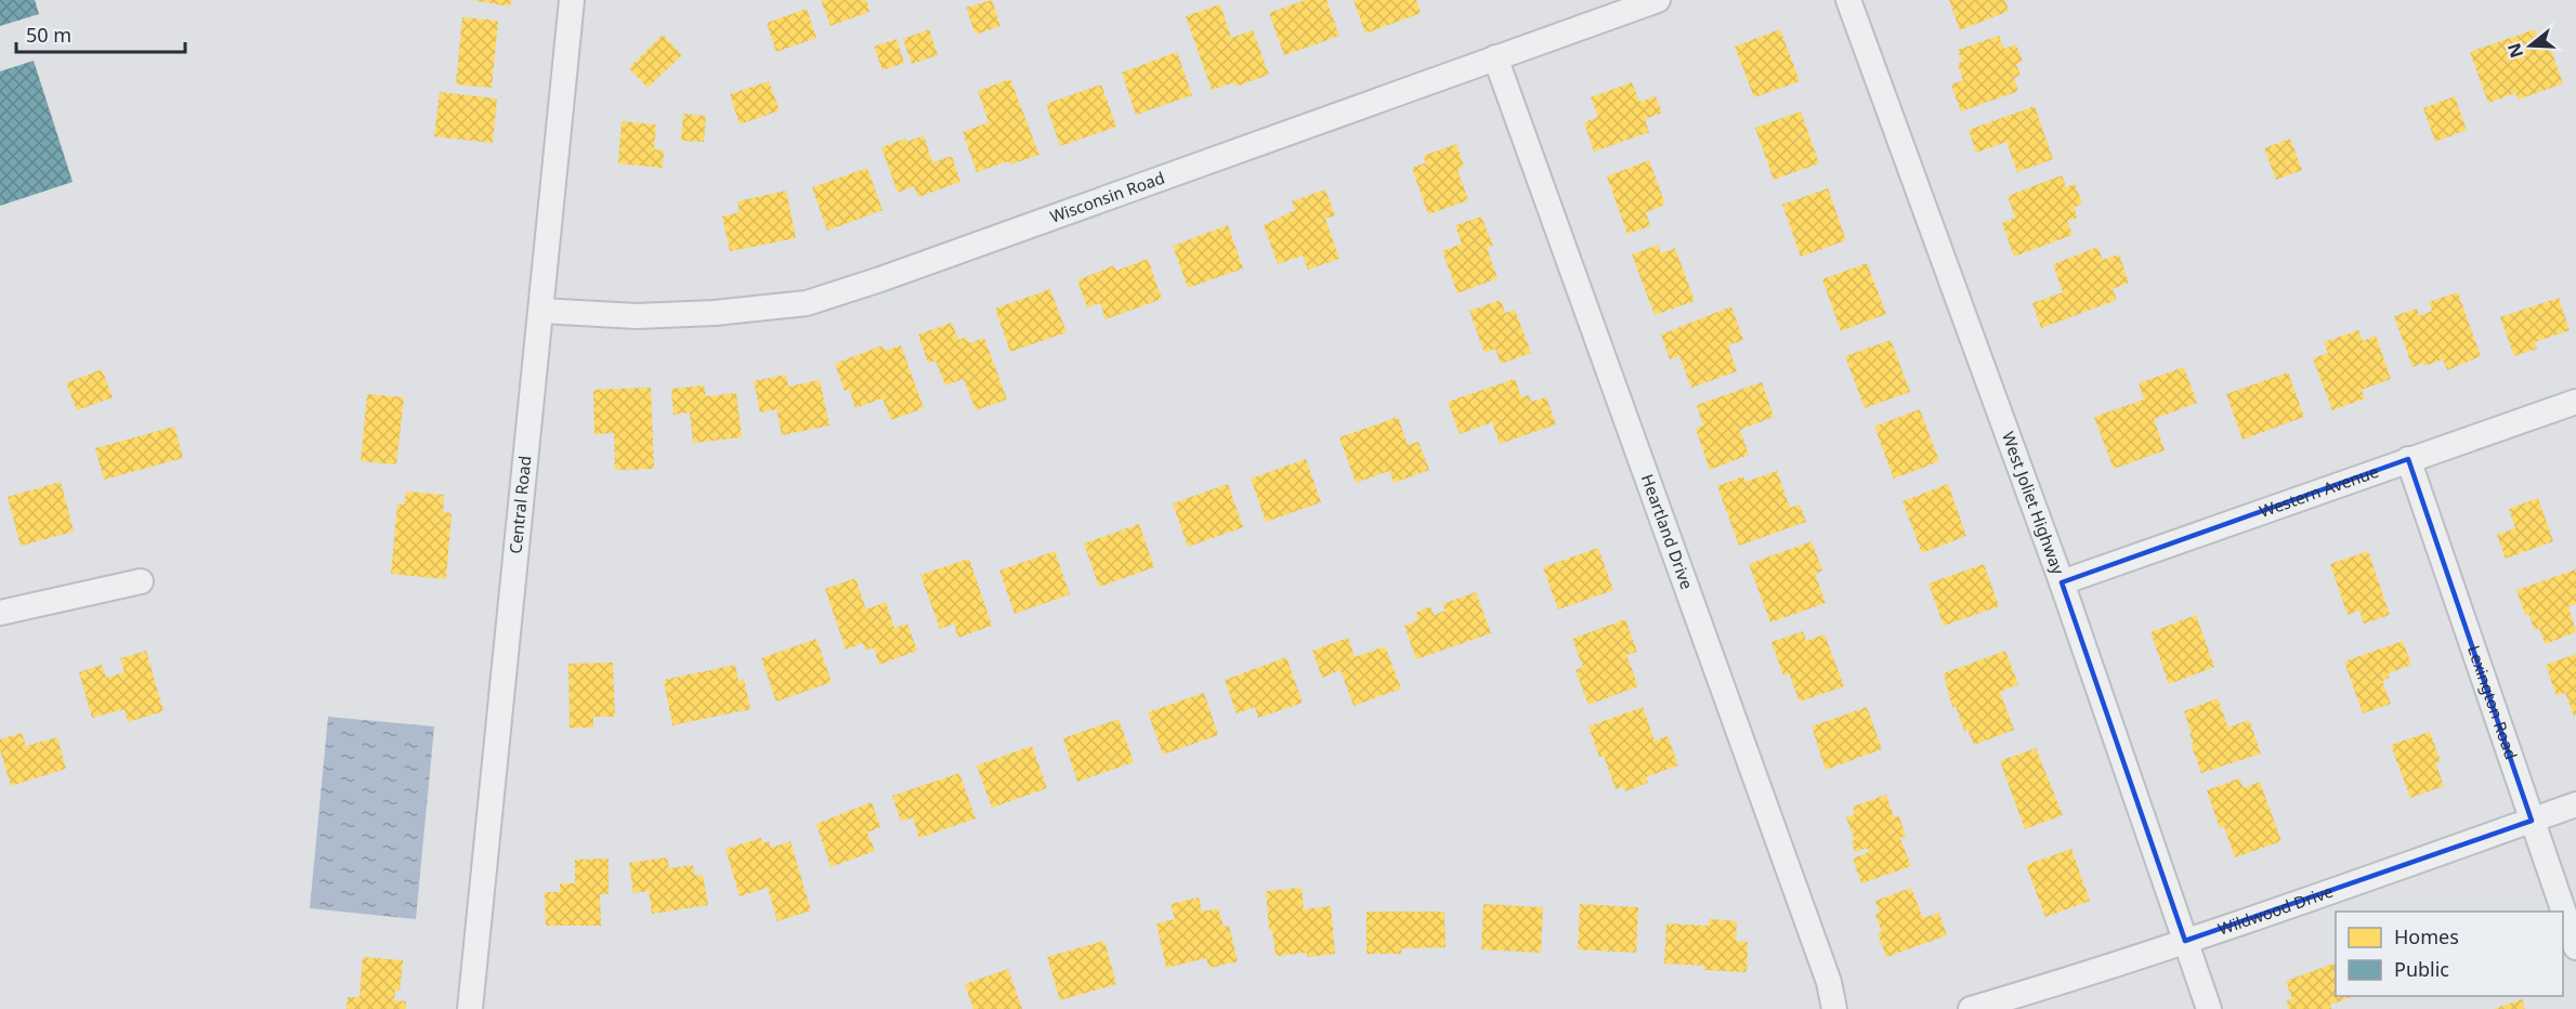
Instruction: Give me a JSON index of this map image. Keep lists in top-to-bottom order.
{
  "streets": {
    "street": [
      "Wisconsin Road",
      "Western Avenue",
      "West Joliet Highway",
      "Central Road",
      "Heartland Drive",
      "Lexington Road",
      "Wildwood Drive"
    ]
  },
  "crossings": [
    ["Wisconsin Road", "Central Road"],
    ["Wisconsin Road", "Heartland Drive"],
    ["Western Avenue", "West Joliet Highway"],
    ["Western Avenue", "Lexington Road"],
    ["West Joliet Highway", "Wildwood Drive"],
    ["Lexington Road", "Wildwood Drive"]
  ],
  "legend": ["Homes", "Public"],
  "scale_bar": "50 m",
  "north": "left"
}
